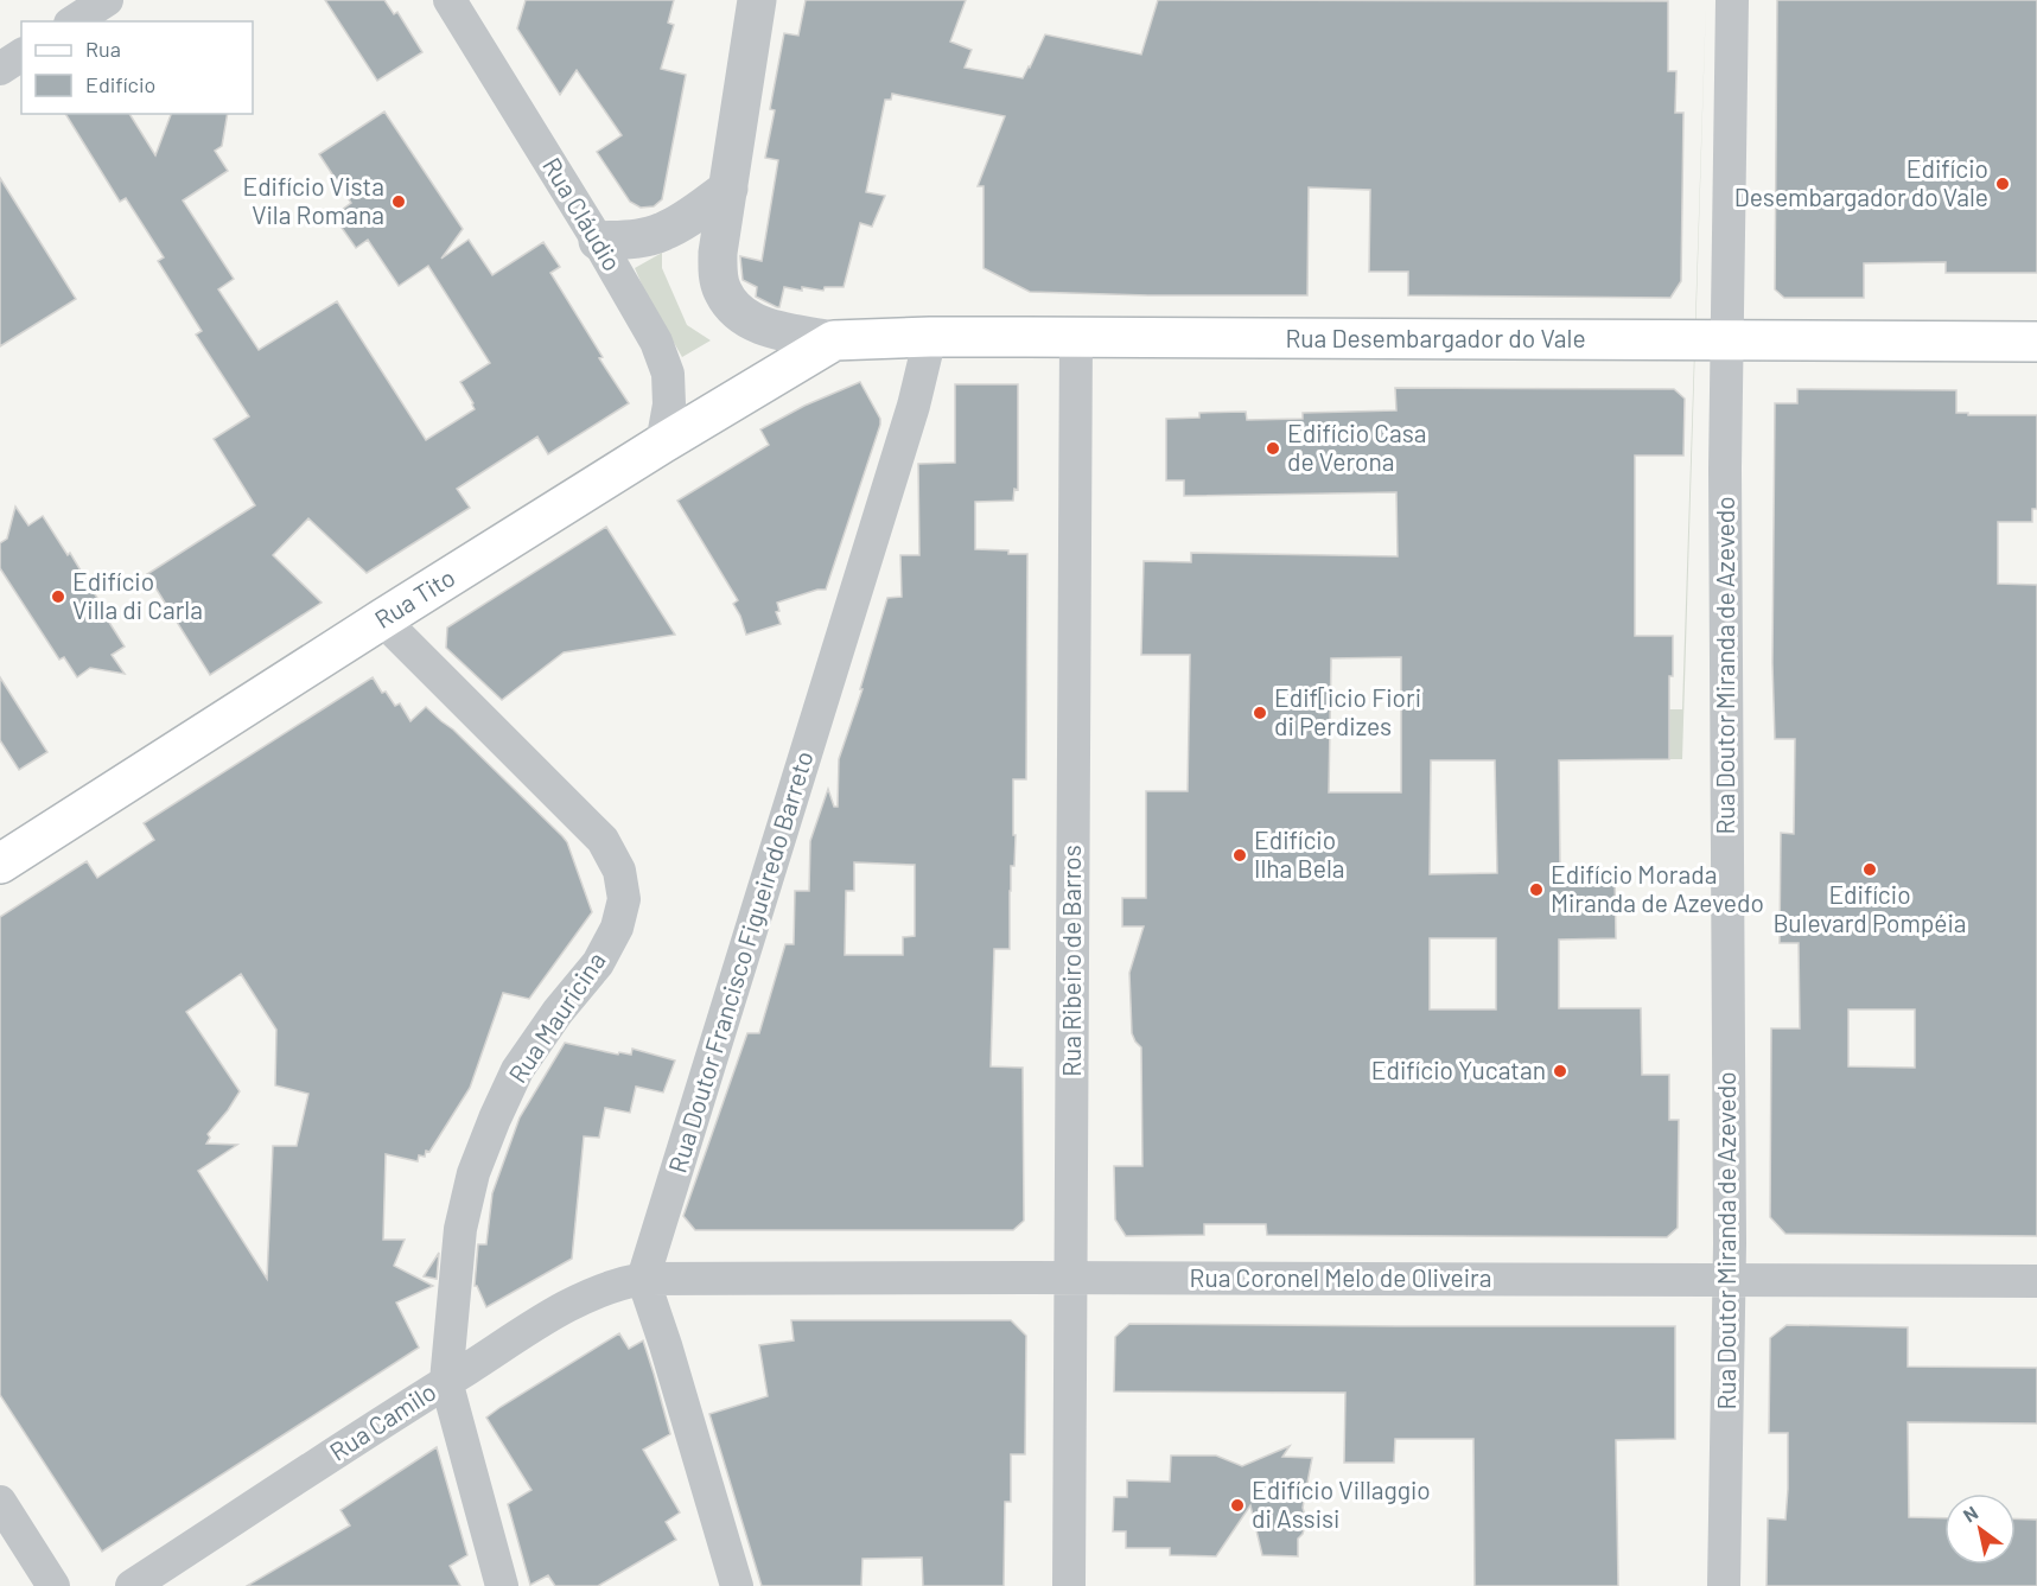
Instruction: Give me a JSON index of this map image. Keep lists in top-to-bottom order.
{
  "streets": {
    "main road": ["Rua Desembargador do Vale", "Rua Tito"],
    "street": [
      "Rua Cláudio",
      "Rua Doutor Miranda de Azevedo",
      "Rua Ribeiro de Barros",
      "Rua Doutor Francisco Figueiredo Barreto",
      "Rua Mauricina",
      "Rua Coronel Melo de Oliveira",
      "Rua Camilo"
    ]
  },
  "crossings": [
    ["Rua Cláudio", "Rua Tito"],
    ["Rua Desembargador do Vale", "Rua Tito"],
    ["Rua Desembargador do Vale", "Rua Doutor Miranda de Azevedo"],
    ["Rua Desembargador do Vale", "Rua Ribeiro de Barros"],
    ["Rua Desembargador do Vale", "Rua Doutor Francisco Figueiredo Barreto"],
    ["Rua Tito", "Rua Mauricina"],
    ["Rua Doutor Miranda de Azevedo", "Rua Coronel Melo de Oliveira"],
    ["Rua Ribeiro de Barros", "Rua Coronel Melo de Oliveira"],
    ["Rua Doutor Francisco Figueiredo Barreto", "Rua Coronel Melo de Oliveira"],
    ["Rua Doutor Francisco Figueiredo Barreto", "Rua Camilo"],
    ["Rua Mauricina", "Rua Camilo"],
    ["Rua Coronel Melo de Oliveira", "Rua Camilo"]
  ],
  "places": [
    "Edifício Desembargador do Vale",
    "Edifício Vista Vila Romana",
    "Edifício Casa de Verona",
    "Edifício Villa di Carla",
    "Edif[icio Fiori di Perdizes",
    "Edifício Ilha Bela",
    "Edifício Bulevard Pompéia",
    "Edifício Morada Miranda de Azevedo",
    "Edifício Yucatan",
    "Edifício Villaggio di Assisi"
  ],
  "legend": ["Rua", "Edifício"],
  "north": "top left"
}
